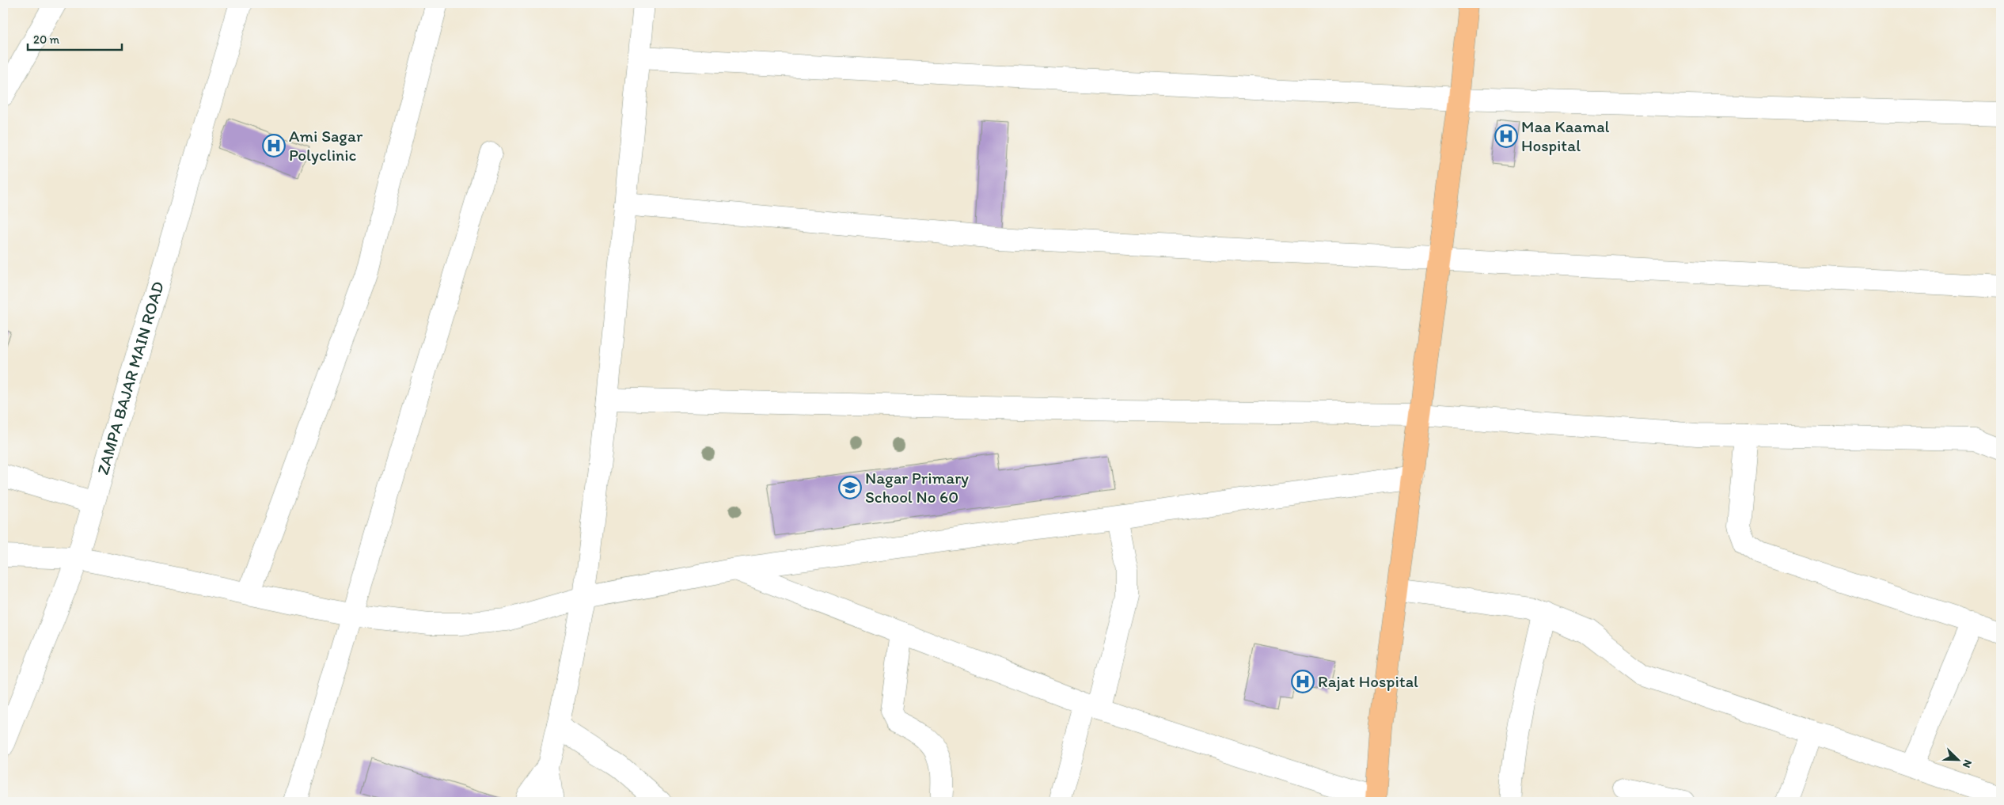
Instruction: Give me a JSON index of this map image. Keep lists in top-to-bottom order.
{
  "streets": {
    "street": ["ZAMPA BAJAR MAIN ROAD"]
  },
  "places": {
    "hospital": ["Maa Kaamal Hospital", "Ami Sagar Polyclinic", "Rajat Hospital"],
    "school or university": ["Nagar Primary School No 60"]
  },
  "scale_bar": "20 m",
  "north": "bottom right"
}
